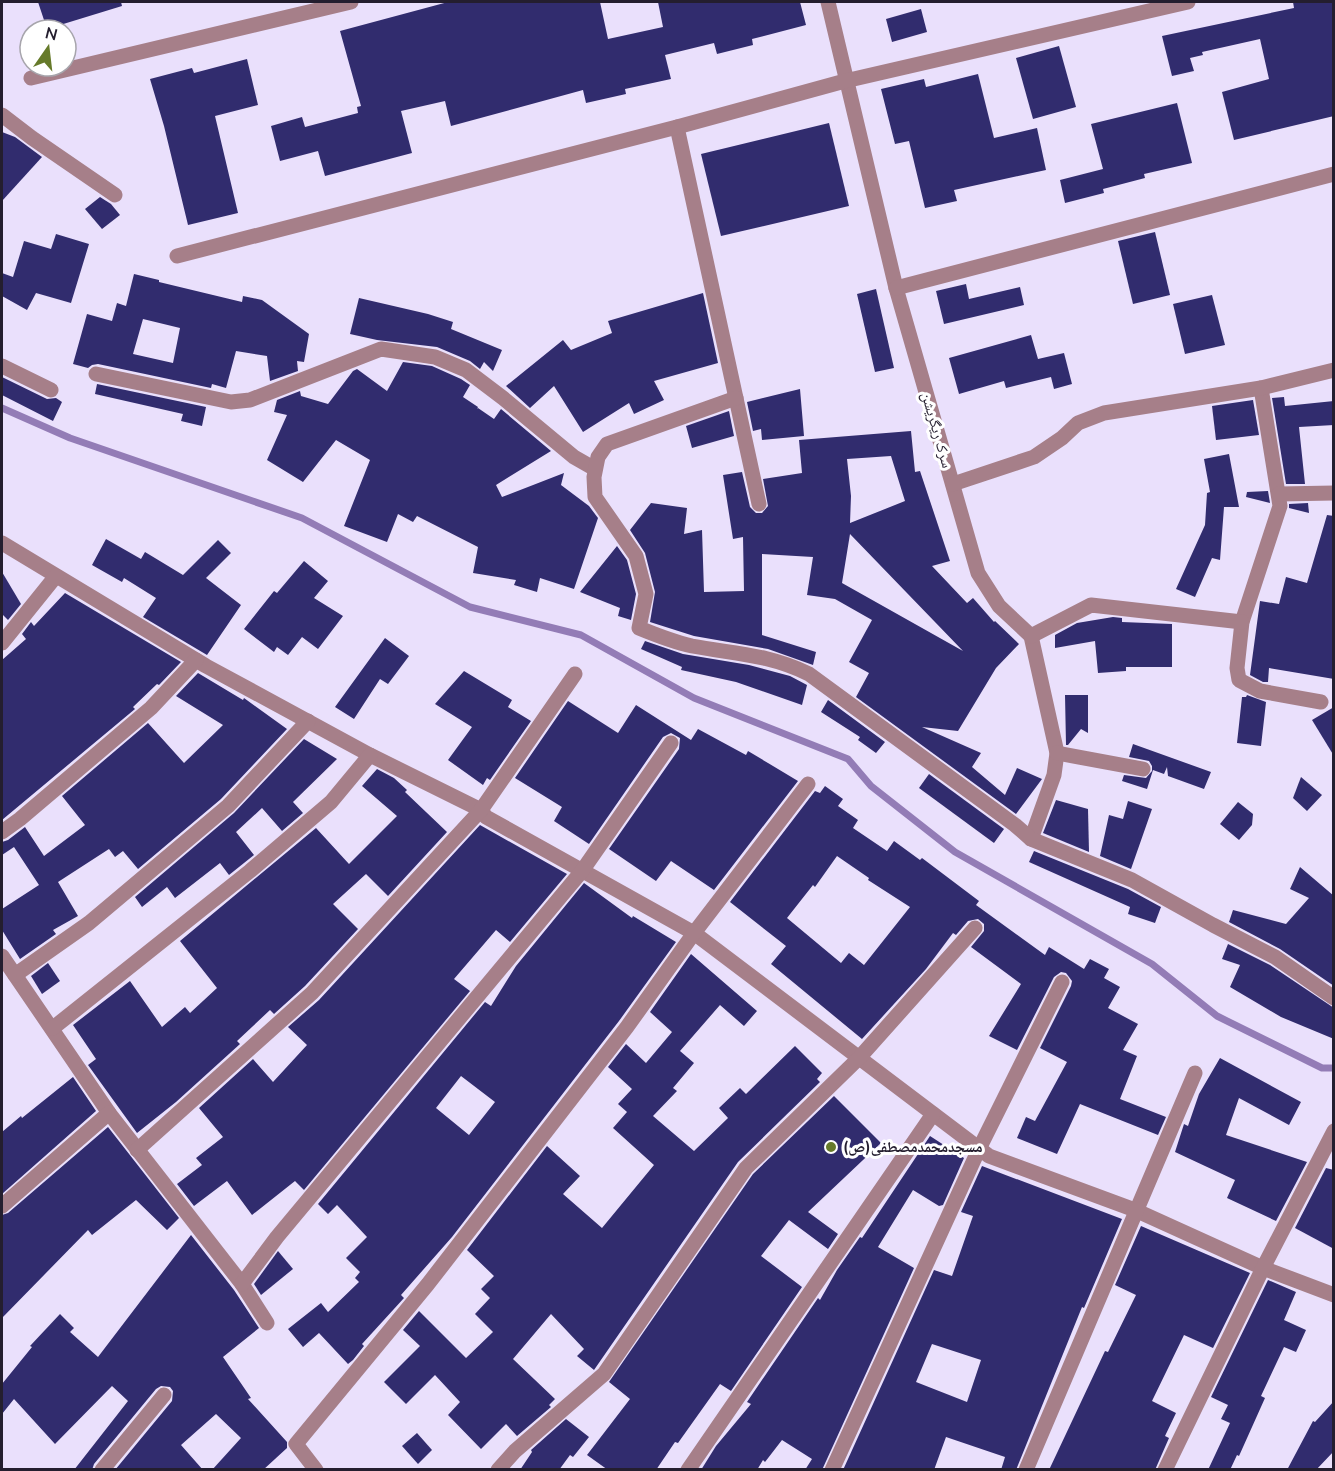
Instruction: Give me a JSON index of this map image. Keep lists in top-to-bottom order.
{
  "streets": {
    "street": ["سرک ریگریشن"]
  },
  "places": ["مسجدمحمدمصطفی(ص)"],
  "north": "top"
}
